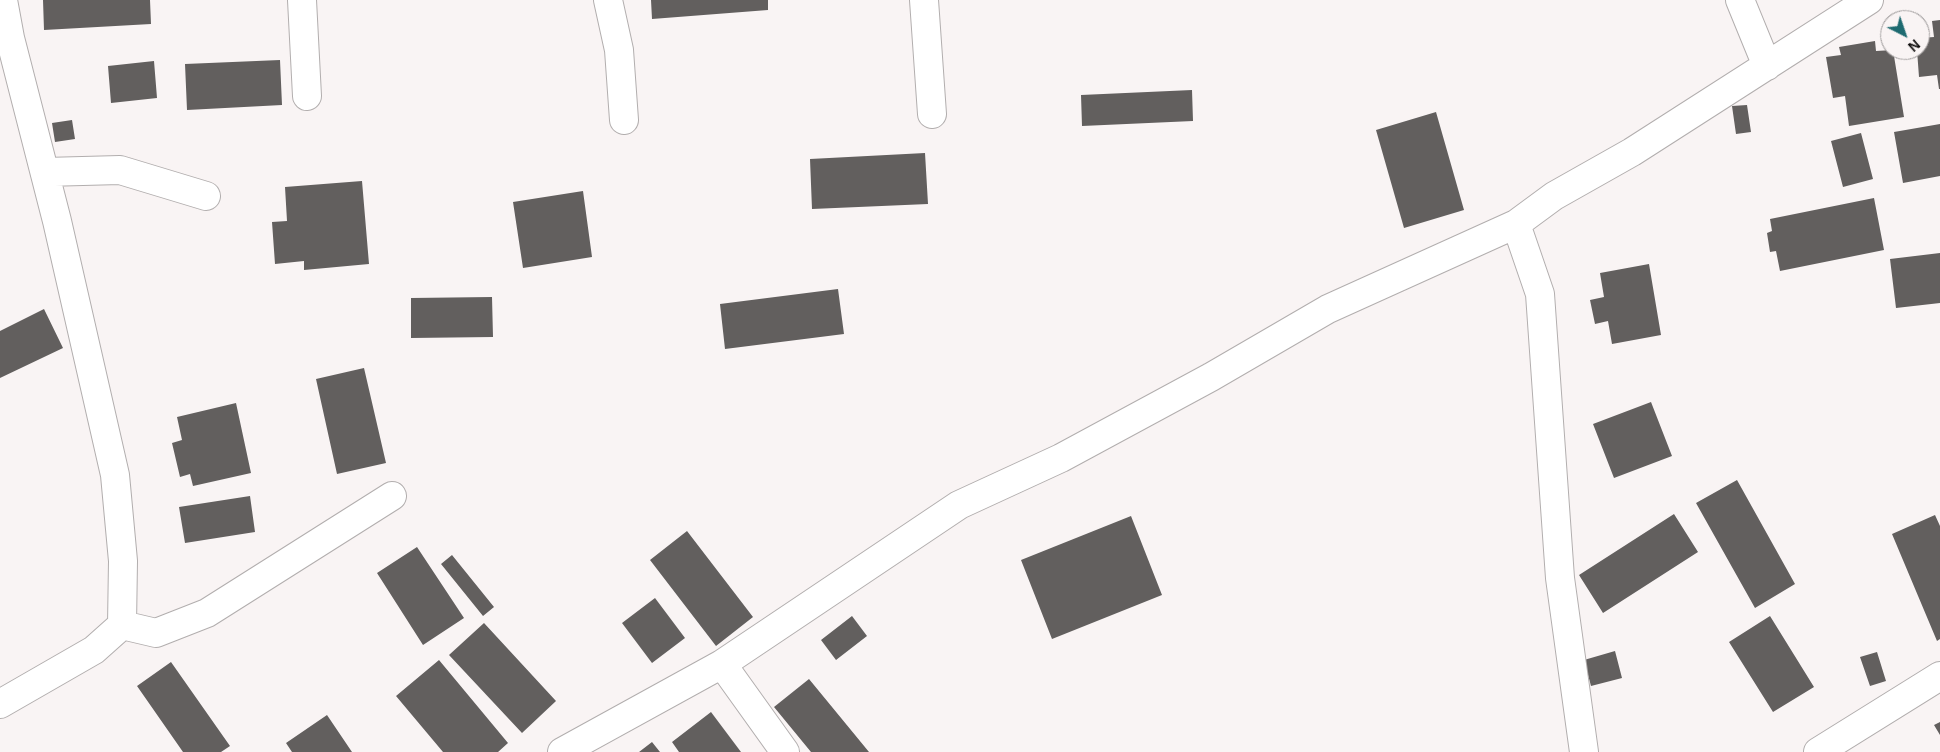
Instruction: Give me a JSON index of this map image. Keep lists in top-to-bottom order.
{
  "north": "bottom right"
}
